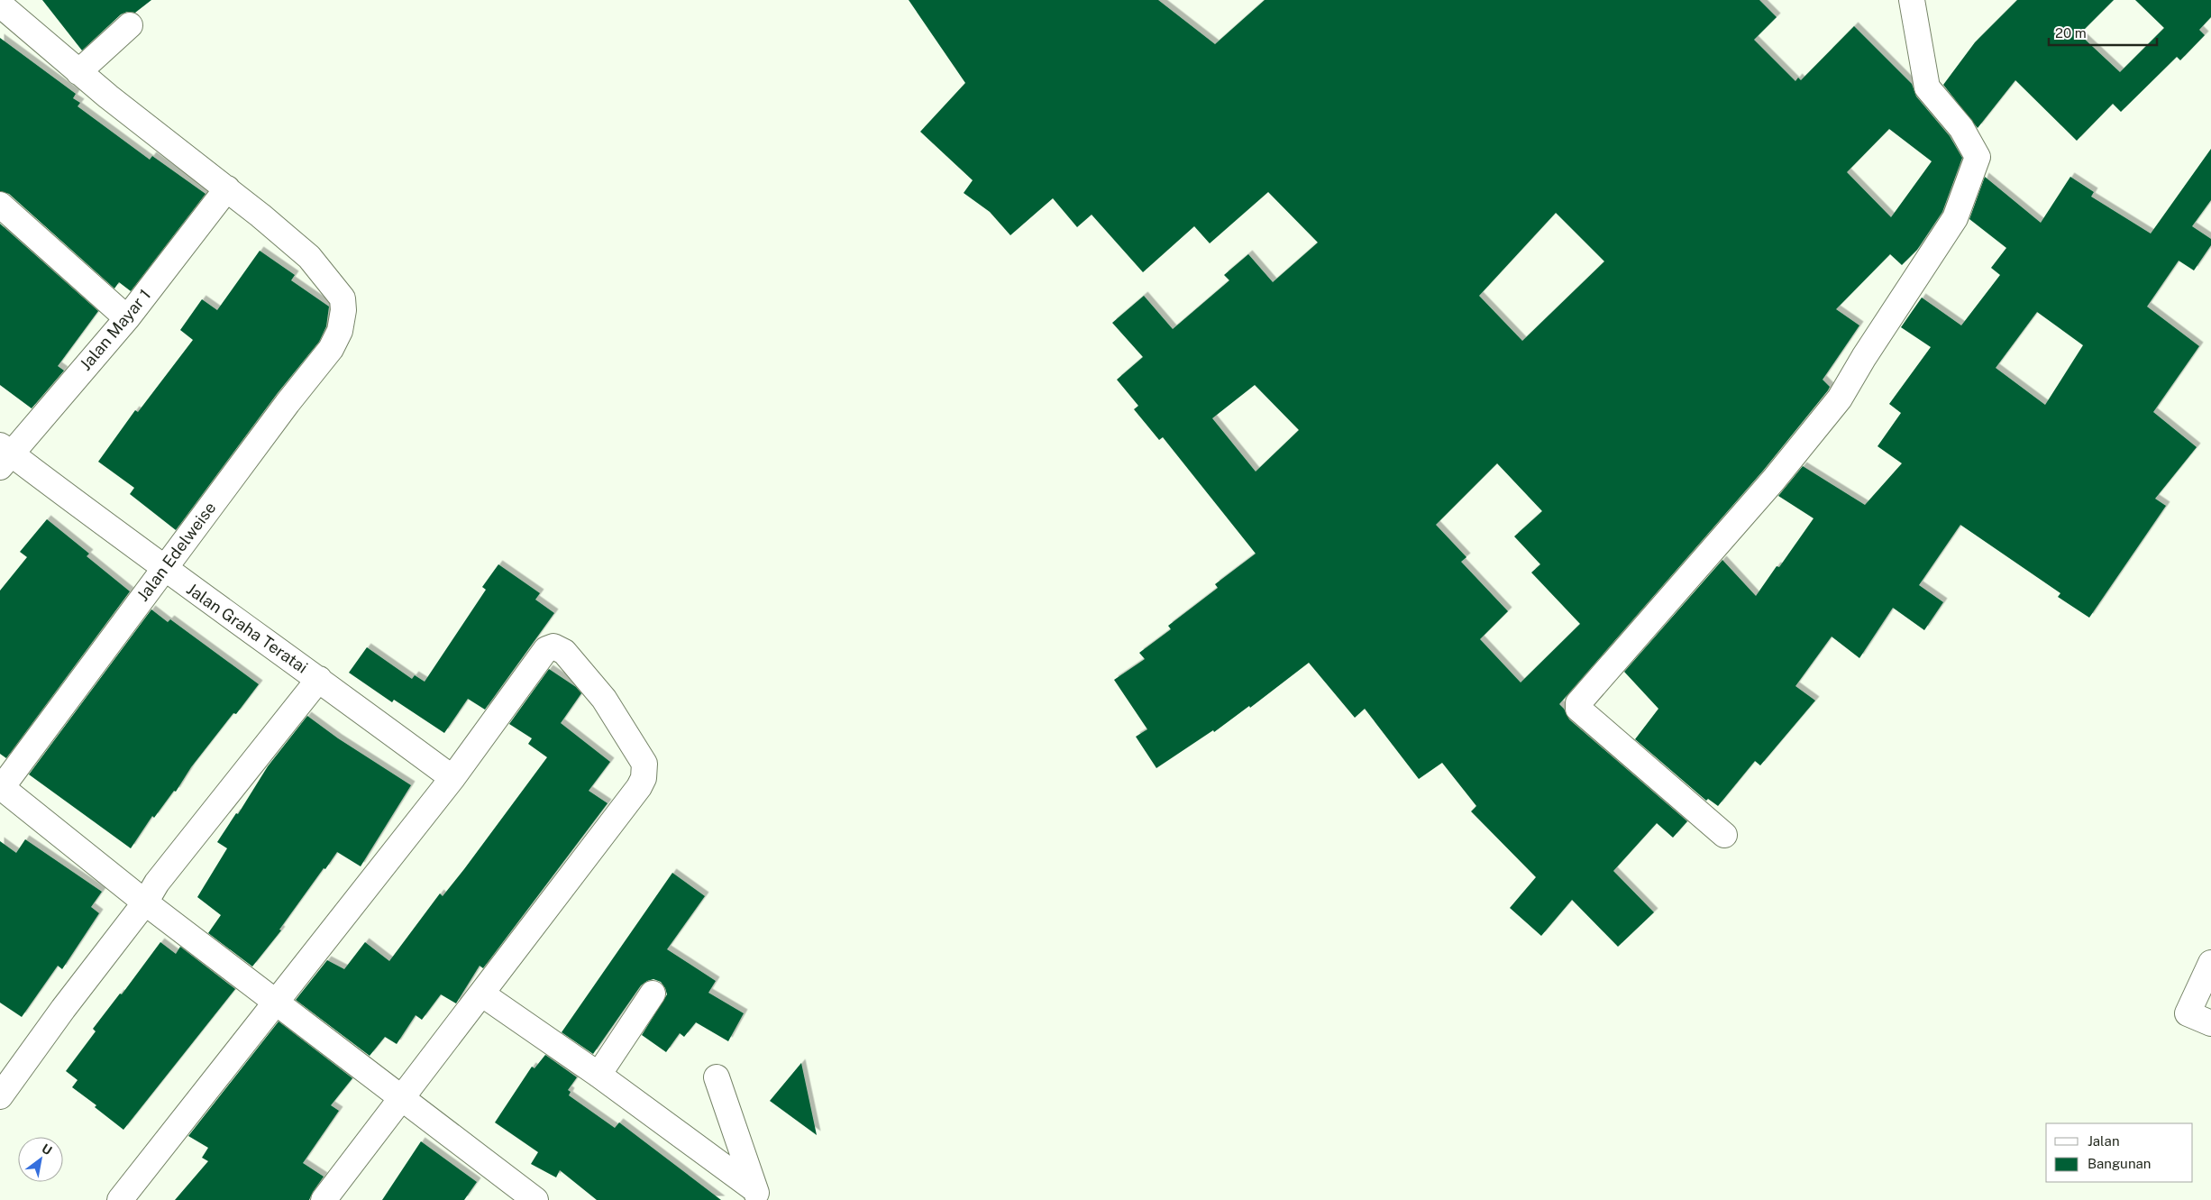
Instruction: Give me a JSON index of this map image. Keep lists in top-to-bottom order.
{
  "streets": {
    "street": ["Jalan Mayar 1", "Jalan Edelweise", "Jalan Graha Teratai"]
  },
  "crossings": [
    ["Jalan Mayar 1", "Jalan Edelweise"],
    ["Jalan Mayar 1", "Jalan Graha Teratai"],
    ["Jalan Edelweise", "Jalan Graha Teratai"]
  ],
  "legend": ["Jalan", "Bangunan"],
  "scale_bar": "20 m",
  "north": "top right"
}
